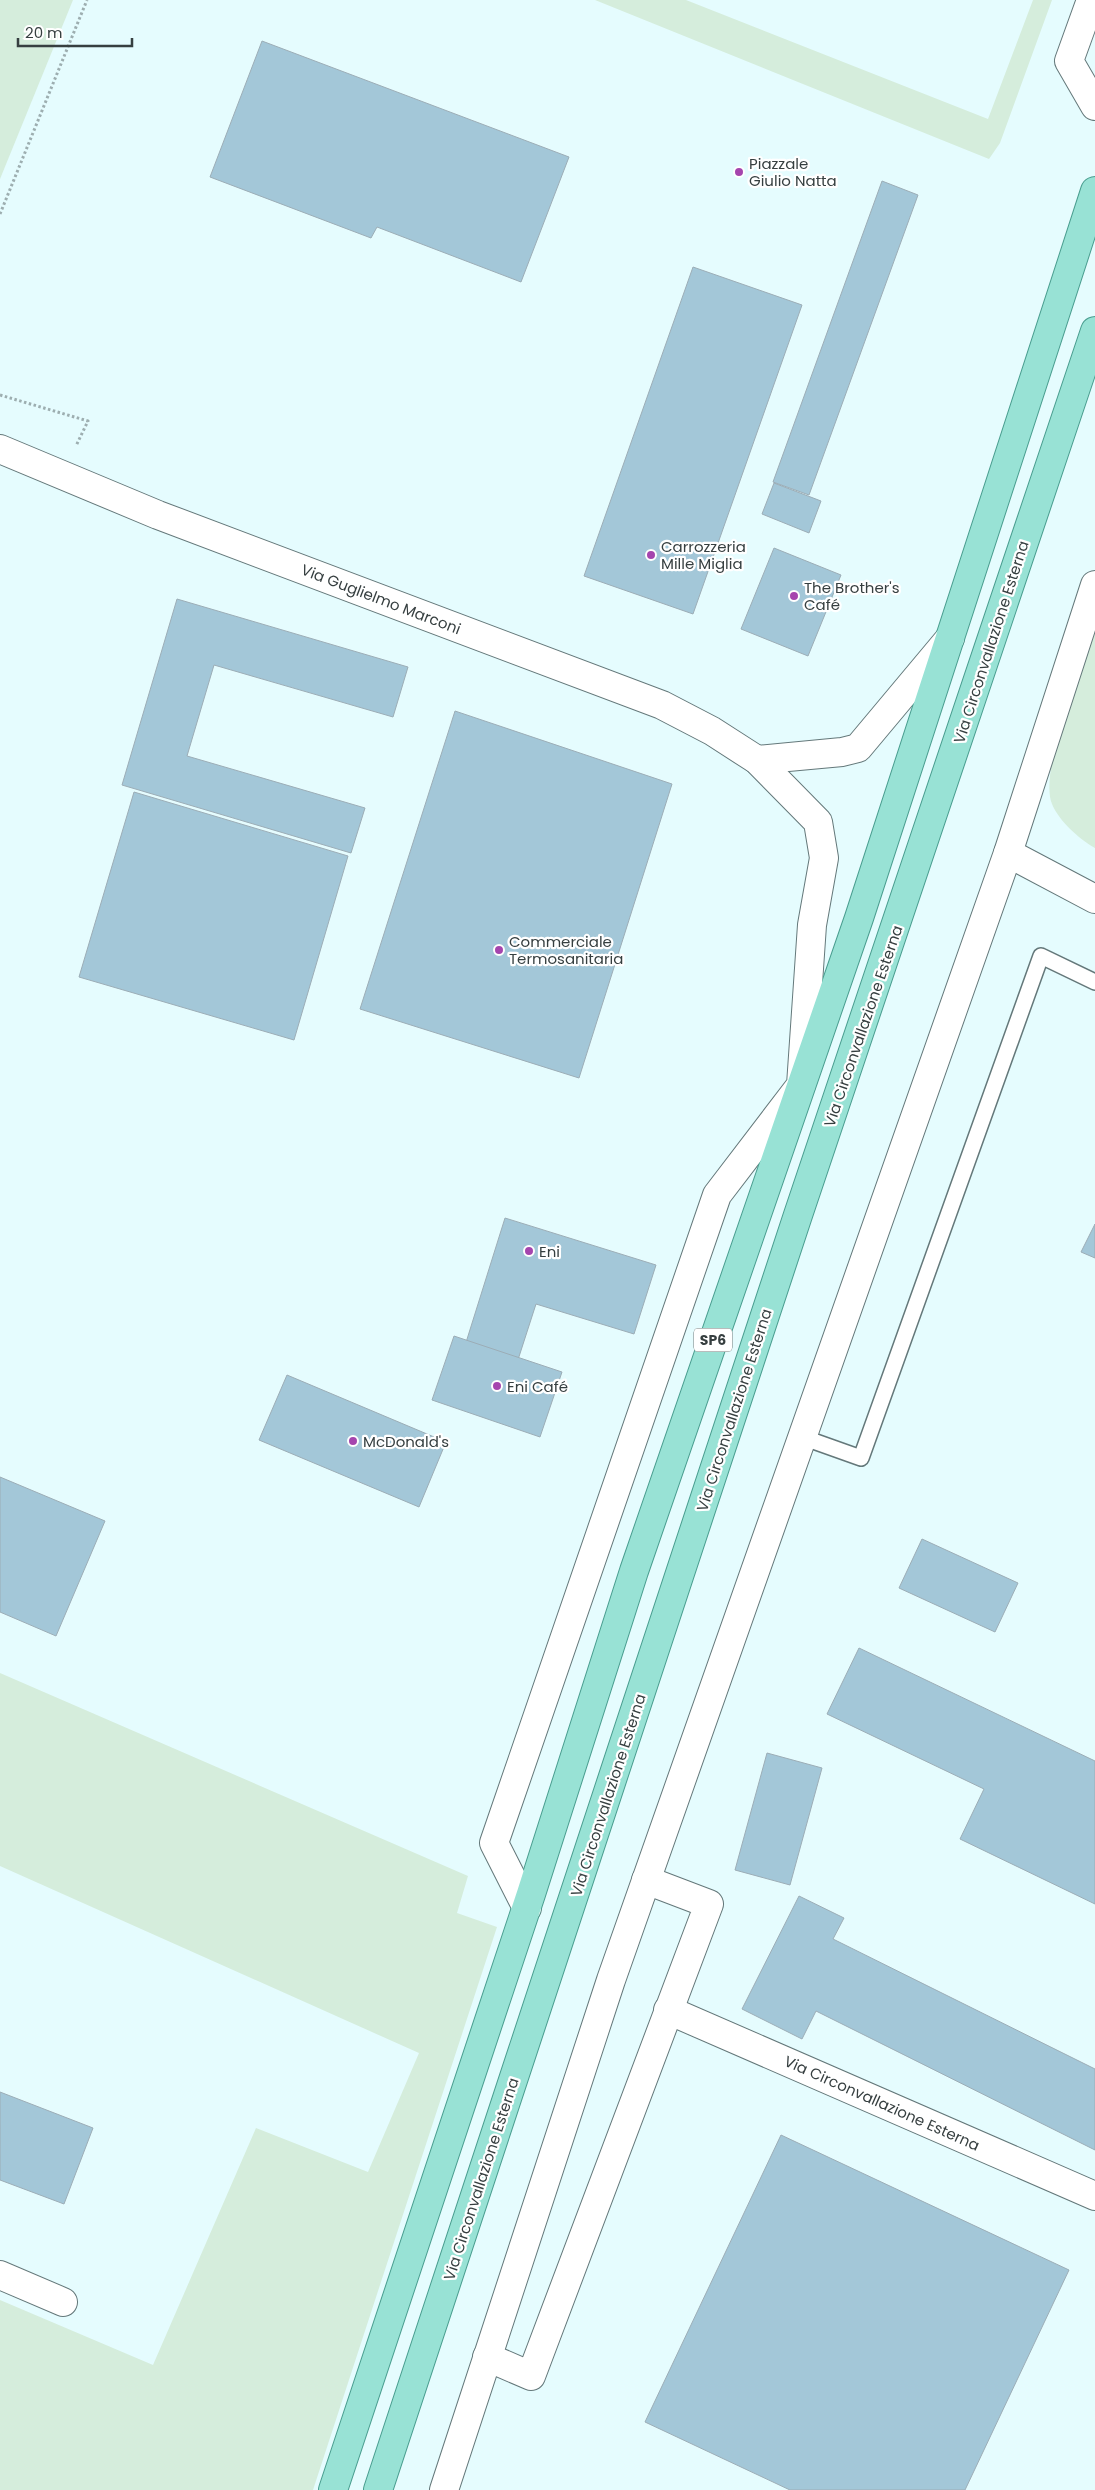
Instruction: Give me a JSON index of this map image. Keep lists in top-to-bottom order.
{
  "streets": {
    "main road": ["Via Circonvallazione Esterna", "SP6"],
    "street": ["Via Guglielmo Marconi"]
  },
  "crossings": [
    ["Via Guglielmo Marconi", "SP6"]
  ],
  "places": [
    "Piazzale Giulio Natta",
    "Carrozzeria Mille Miglia",
    "The Brother's Café",
    "Commerciale Termosanitaria",
    "Eni",
    "Eni Café",
    "McDonald's"
  ],
  "scale_bar": "20 m"
}
